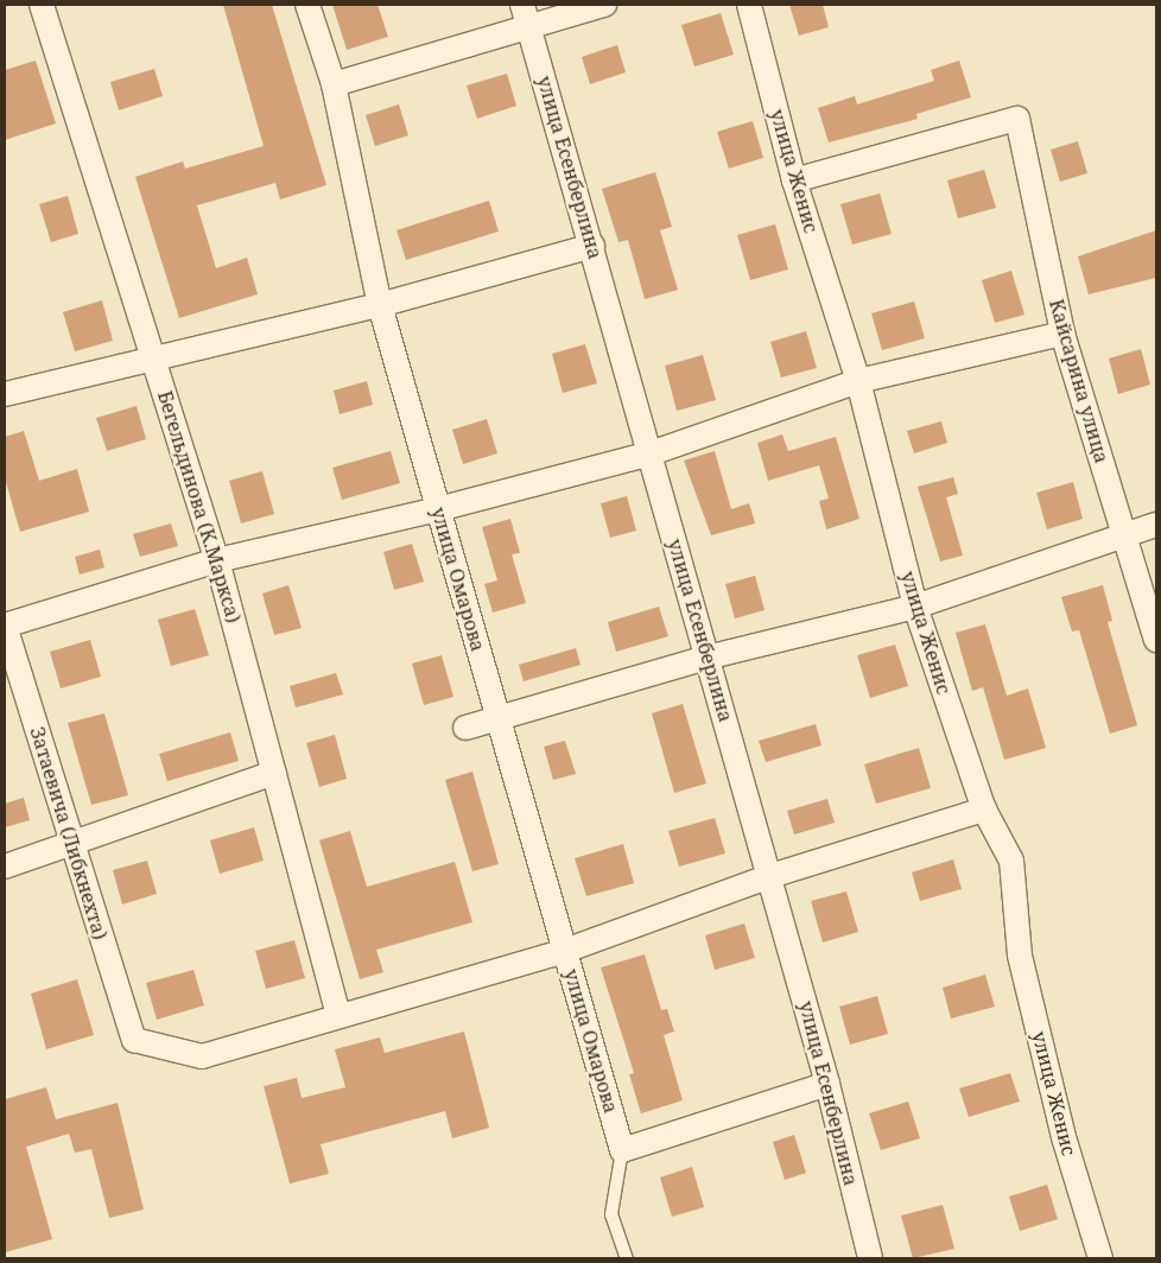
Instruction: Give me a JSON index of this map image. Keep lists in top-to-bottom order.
{
  "streets": {
    "street": [
      "улица Есенберлина",
      "улица Женис",
      "Кайсарина улица",
      "Бегельдинова (К.Маркса)",
      "улица Омарова",
      "Затаевича (Либкнехта)"
    ]
  },
  "crossings": [
    ["улица Женис", "Кайсарина улица"],
    ["Бегельдинова (К.Маркса)", "Затаевича (Либкнехта)"]
  ]
}
